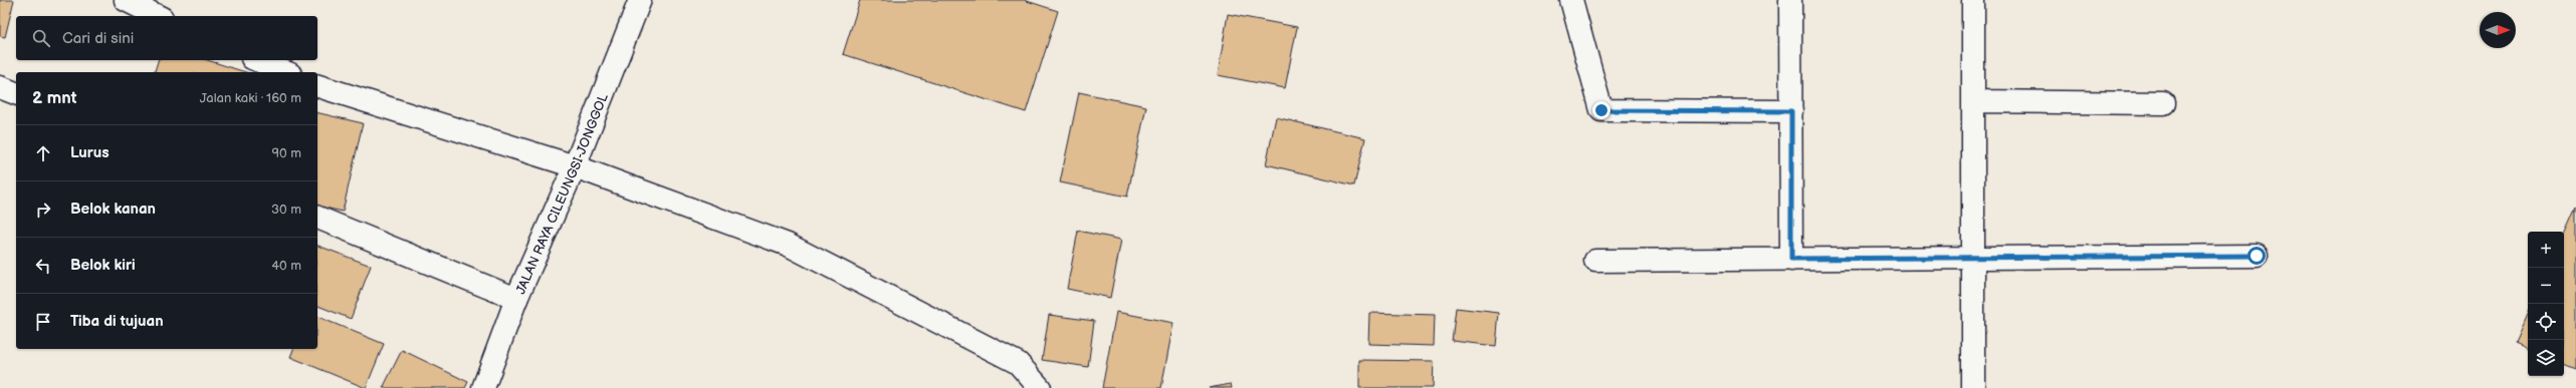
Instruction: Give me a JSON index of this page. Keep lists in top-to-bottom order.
{
  "streets": {
    "street": ["JALAN RAYA CILEUNGSI-JONGGOL"]
  },
  "north": "right",
  "page": {
    "search": "Cari di sini",
    "heading": ["2 mnt", "Jalan kaki · 160 m"],
    "list": [
      ["Lurus", "90 m"],
      ["Belok kanan", "30 m"],
      ["Belok kiri", "40 m"],
      "Tiba di tujuan"
    ],
    "map_buttons": ["+", "−"]
  }
}
